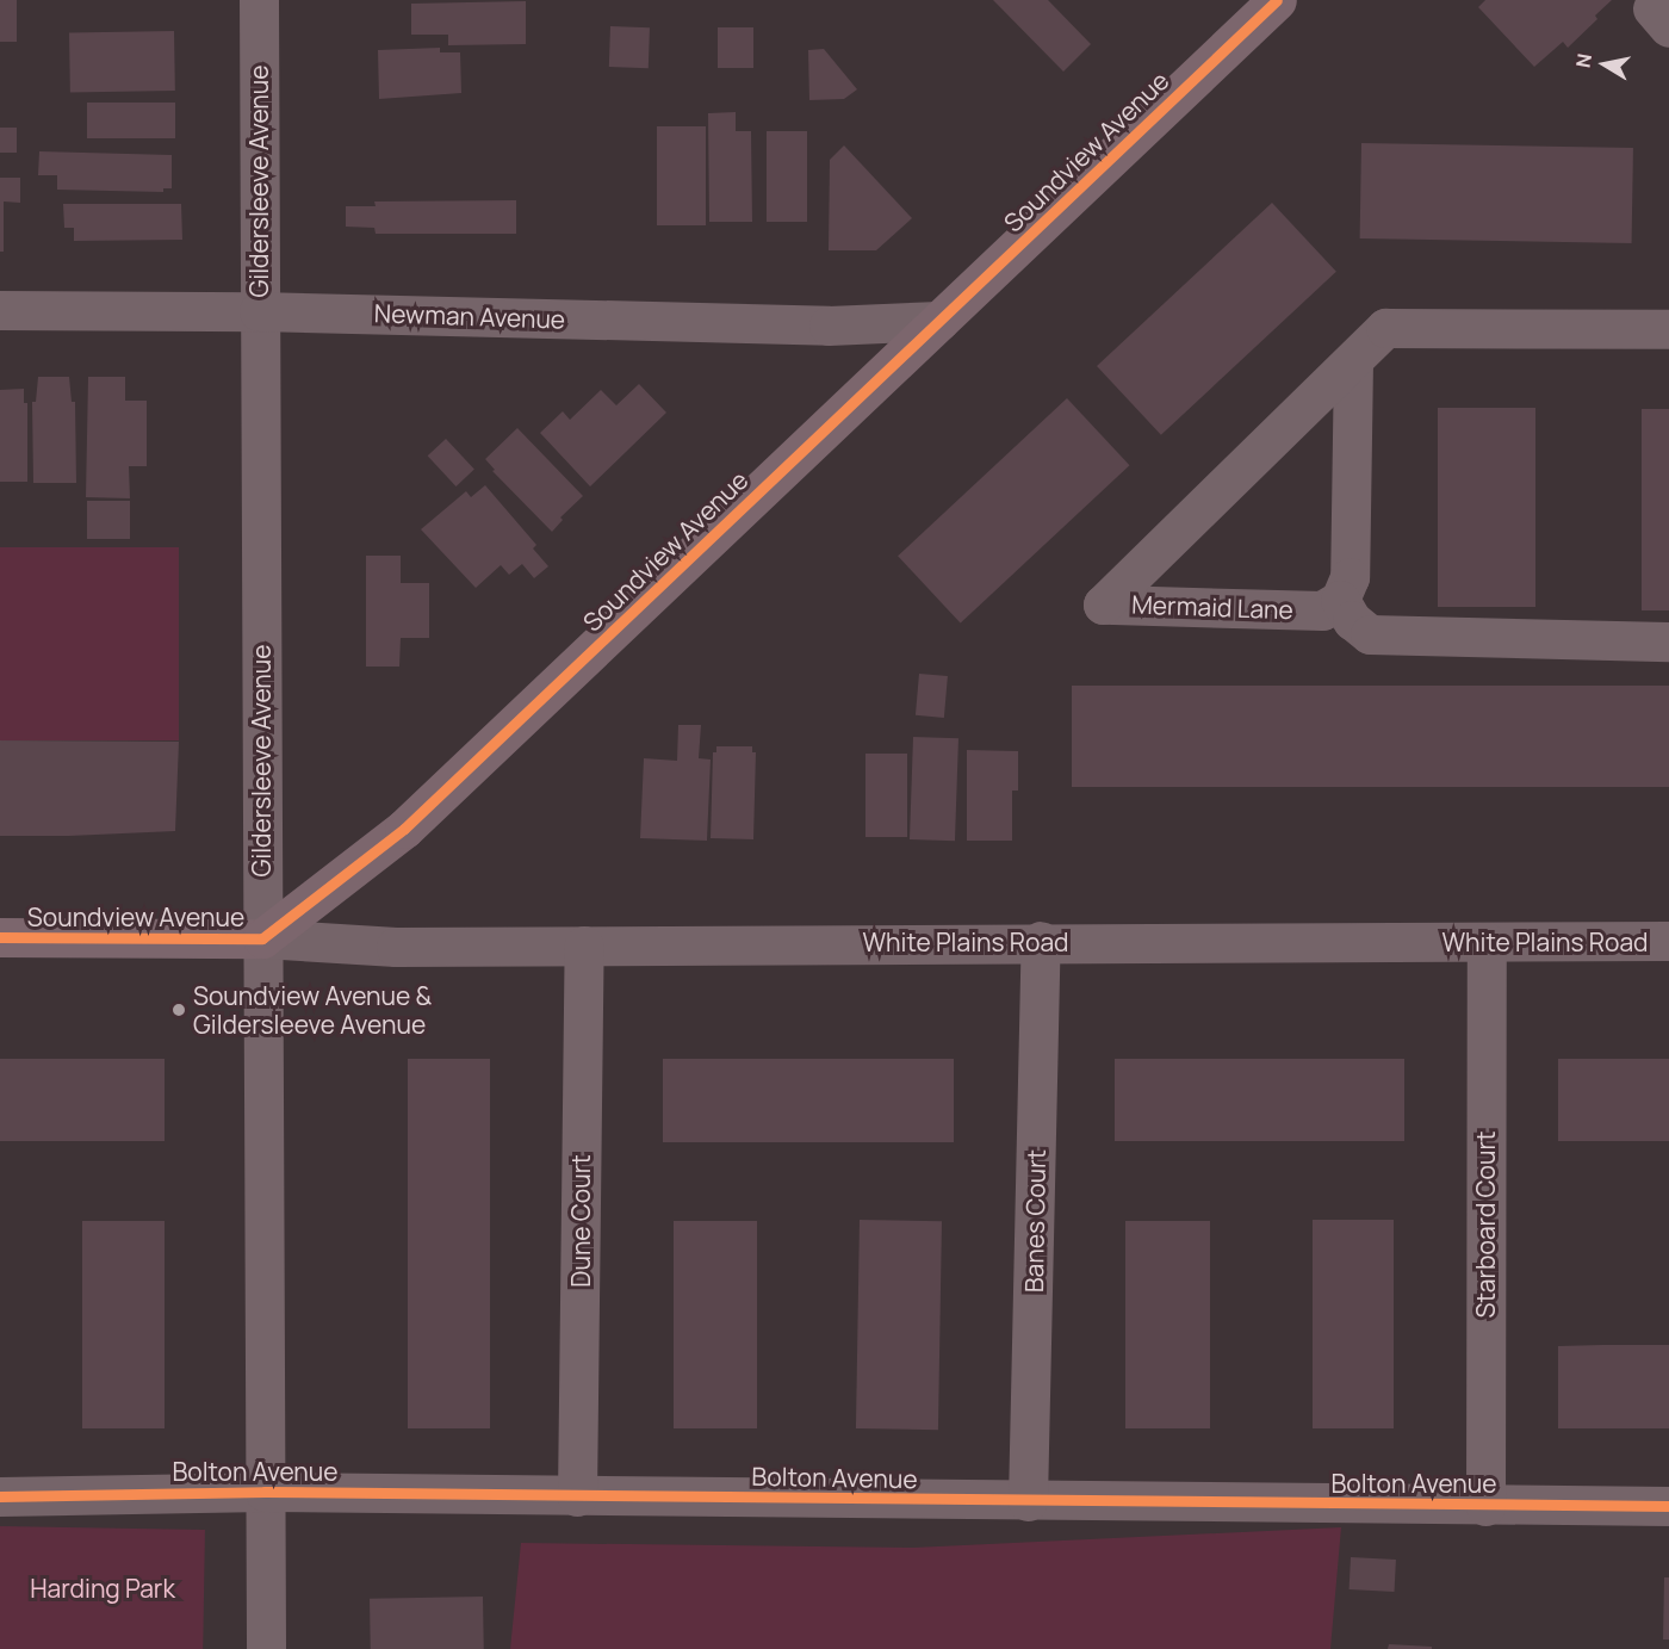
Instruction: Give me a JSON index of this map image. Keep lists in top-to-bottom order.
{
  "streets": {
    "main road": ["Soundview Avenue"],
    "street": [
      "Gildersleeve Avenue",
      "Newman Avenue",
      "Mermaid Lane",
      "White Plains Road",
      "Dune Court",
      "Banes Court",
      "Starboard Court",
      "Bolton Avenue"
    ]
  },
  "crossings": [
    ["Soundview Avenue", "Gildersleeve Avenue"],
    ["Soundview Avenue", "Newman Avenue"],
    ["Soundview Avenue", "White Plains Road"],
    ["Gildersleeve Avenue", "Newman Avenue"],
    ["Gildersleeve Avenue", "White Plains Road"],
    ["Gildersleeve Avenue", "Bolton Avenue"],
    ["White Plains Road", "Dune Court"],
    ["White Plains Road", "Banes Court"],
    ["White Plains Road", "Starboard Court"],
    ["Dune Court", "Bolton Avenue"],
    ["Banes Court", "Bolton Avenue"],
    ["Starboard Court", "Bolton Avenue"]
  ],
  "parks": ["Harding Park"],
  "places": ["Soundview Avenue & Gildersleeve Avenue"],
  "north": "left"
}
